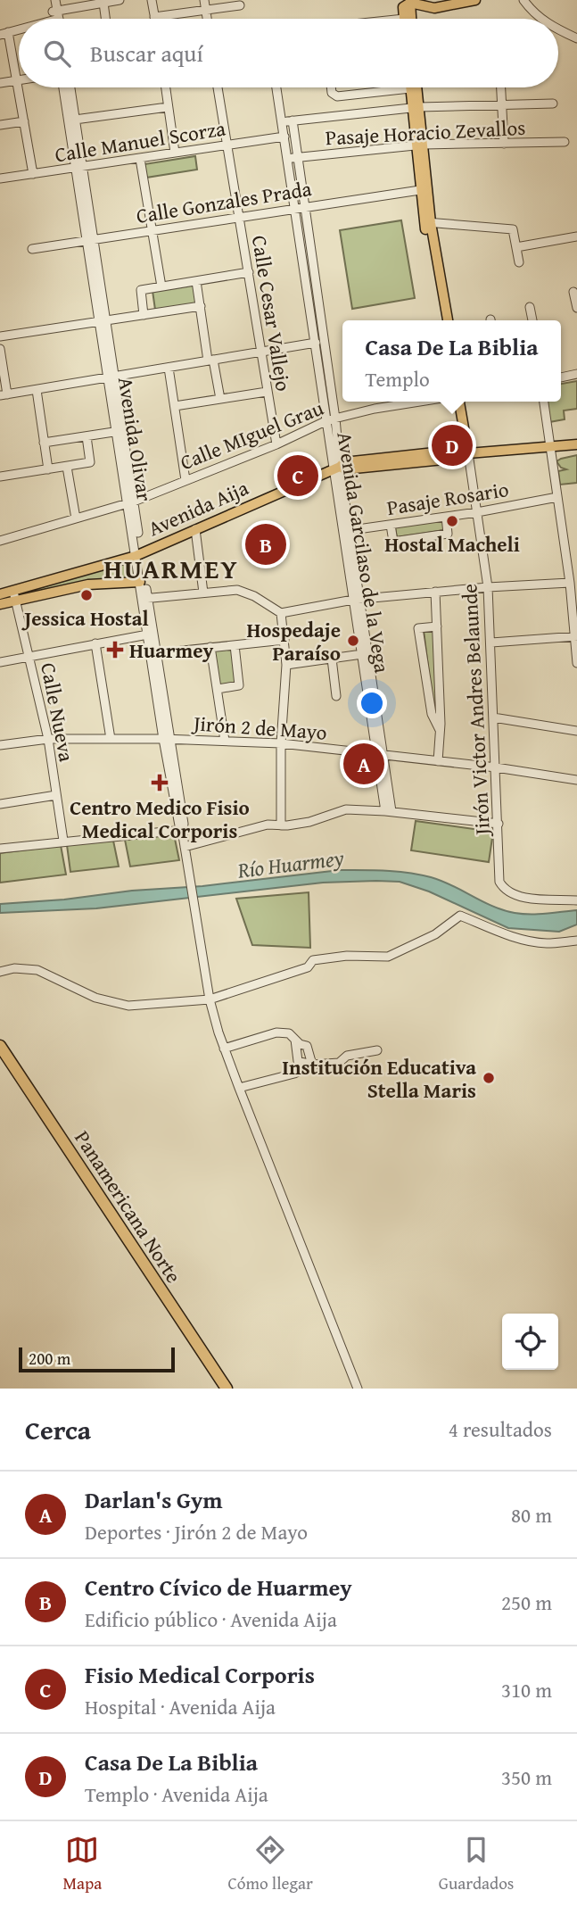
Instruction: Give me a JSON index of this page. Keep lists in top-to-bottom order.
{
  "streets": {
    "highway": ["Panamericana Norte"],
    "main road": ["Avenida Aija"],
    "street": [
      "Pasaje Horacio Zevallos",
      "Calle Manuel Scorza",
      "Calle Gonzales Prada",
      "Calle Cesar Vallejo",
      "Calle MIguel Grau",
      "Avenida Olivar",
      "Pasaje Rosario",
      "Avenida Garcilaso de la Vega",
      "Jirón Victor Andres Belaunde",
      "Calle Nueva",
      "Jirón 2 de Mayo"
    ]
  },
  "crossings": [
    ["Pasaje Horacio Zevallos", "Avenida Garcilaso de la Vega"],
    ["Calle Manuel Scorza", "Calle Cesar Vallejo"],
    ["Calle Manuel Scorza", "Avenida Olivar"],
    ["Calle Manuel Scorza", "Avenida Garcilaso de la Vega"],
    ["Calle Gonzales Prada", "Calle Cesar Vallejo"],
    ["Calle Gonzales Prada", "Avenida Olivar"],
    ["Calle Gonzales Prada", "Avenida Garcilaso de la Vega"],
    ["Calle Cesar Vallejo", "Calle MIguel Grau"],
    ["Calle MIguel Grau", "Avenida Olivar"],
    ["Calle MIguel Grau", "Avenida Garcilaso de la Vega"],
    ["Avenida Olivar", "Avenida Aija"],
    ["Avenida Olivar", "Jirón 2 de Mayo"],
    ["Pasaje Rosario", "Avenida Garcilaso de la Vega"],
    ["Pasaje Rosario", "Jirón Victor Andres Belaunde"],
    ["Avenida Aija", "Avenida Garcilaso de la Vega"],
    ["Avenida Aija", "Jirón Victor Andres Belaunde"],
    ["Avenida Aija", "Calle Nueva"],
    ["Avenida Garcilaso de la Vega", "Jirón 2 de Mayo"],
    ["Jirón Victor Andres Belaunde", "Jirón 2 de Mayo"],
    ["Calle Nueva", "Jirón 2 de Mayo"]
  ],
  "districts": ["HUARMEY"],
  "water": ["Río Huarmey"],
  "places": {
    "other": [
      "Hostal Macheli",
      "Jessica Hostal",
      "Hospedaje Paraíso",
      "Institución Educativa Stella Maris"
    ],
    "health": ["Huarmey", "Centro Medico Fisio Medical Corporis"]
  },
  "scale_bar": "200 m",
  "page": {
    "search": "Buscar aquí",
    "popup": ["Casa De La Biblia", "Templo"],
    "pins": [
      "D",
      "C",
      "B",
      "A"
    ],
    "scale": "200 m",
    "heading": ["Cerca", "4 resultados"],
    "list": [
      {
        "mark": "A",
        "name": "Darlan's Gym",
        "note": "Deportes · Jirón 2 de Mayo",
        "value": "80 m"
      },
      {
        "mark": "B",
        "name": "Centro Cívico de Huarmey",
        "note": "Edificio público · Avenida Aija",
        "value": "250 m"
      },
      {
        "mark": "C",
        "name": "Fisio Medical Corporis",
        "note": "Hospital · Avenida Aija",
        "value": "310 m"
      },
      {
        "mark": "D",
        "name": "Casa De La Biblia",
        "note": "Templo · Avenida Aija",
        "value": "350 m"
      }
    ],
    "nav": ["Mapa", "Cómo llegar", "Guardados"]
  }
}
